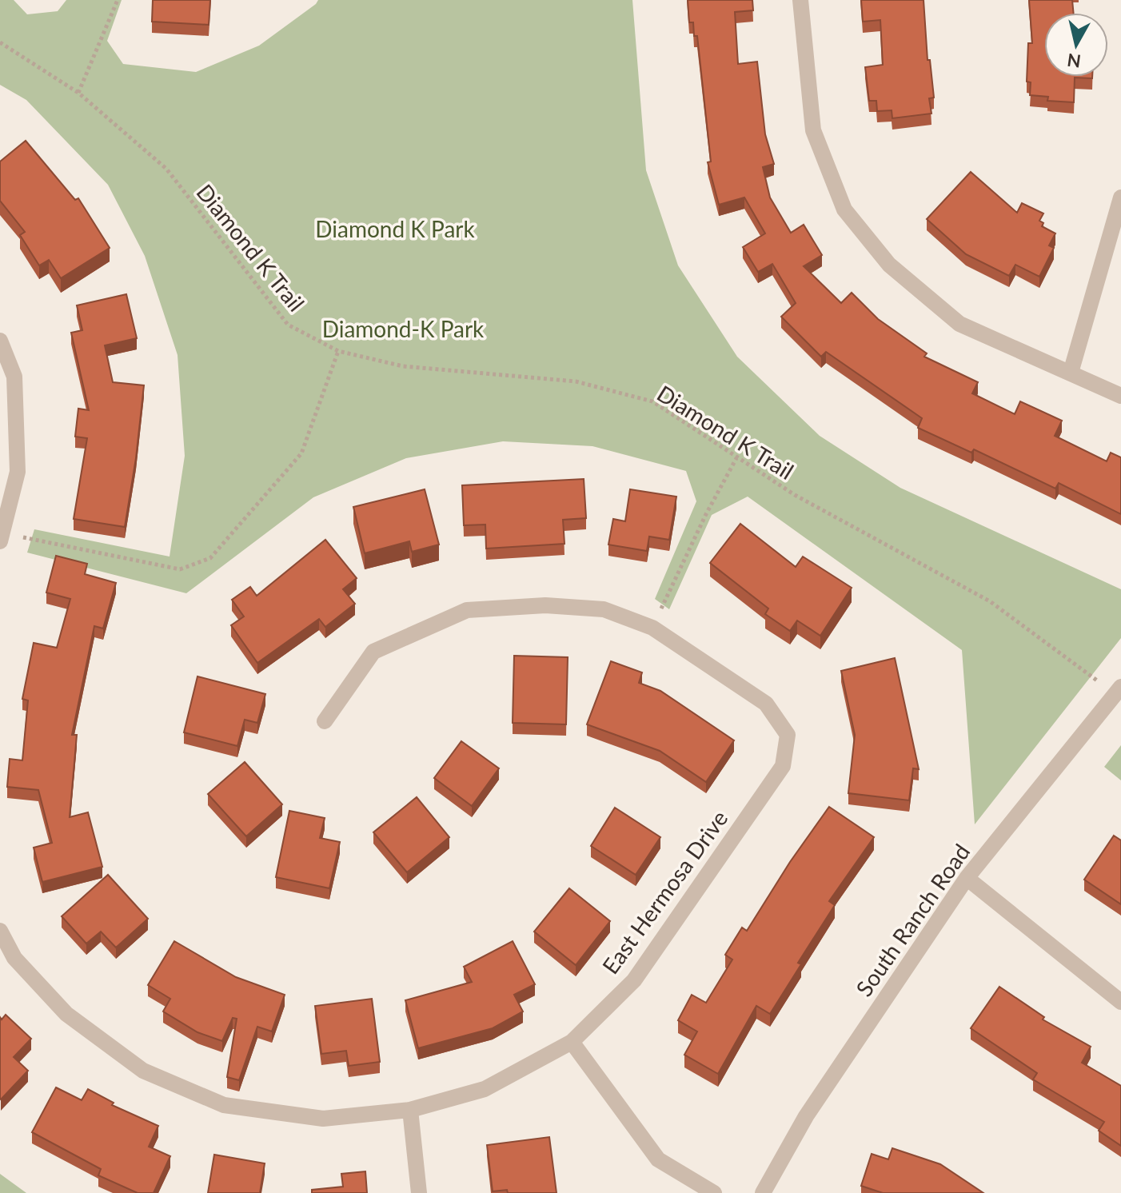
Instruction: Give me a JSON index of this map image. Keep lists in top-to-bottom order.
{
  "streets": {
    "street": ["East Hermosa Drive", "South Ranch Road"],
    "path": ["Diamond K Trail"]
  },
  "crossings": [
    ["Diamond K Trail", "South Ranch Road"]
  ],
  "parks": ["Diamond K Park", "Diamond-K Park"],
  "north": "bottom"
}
